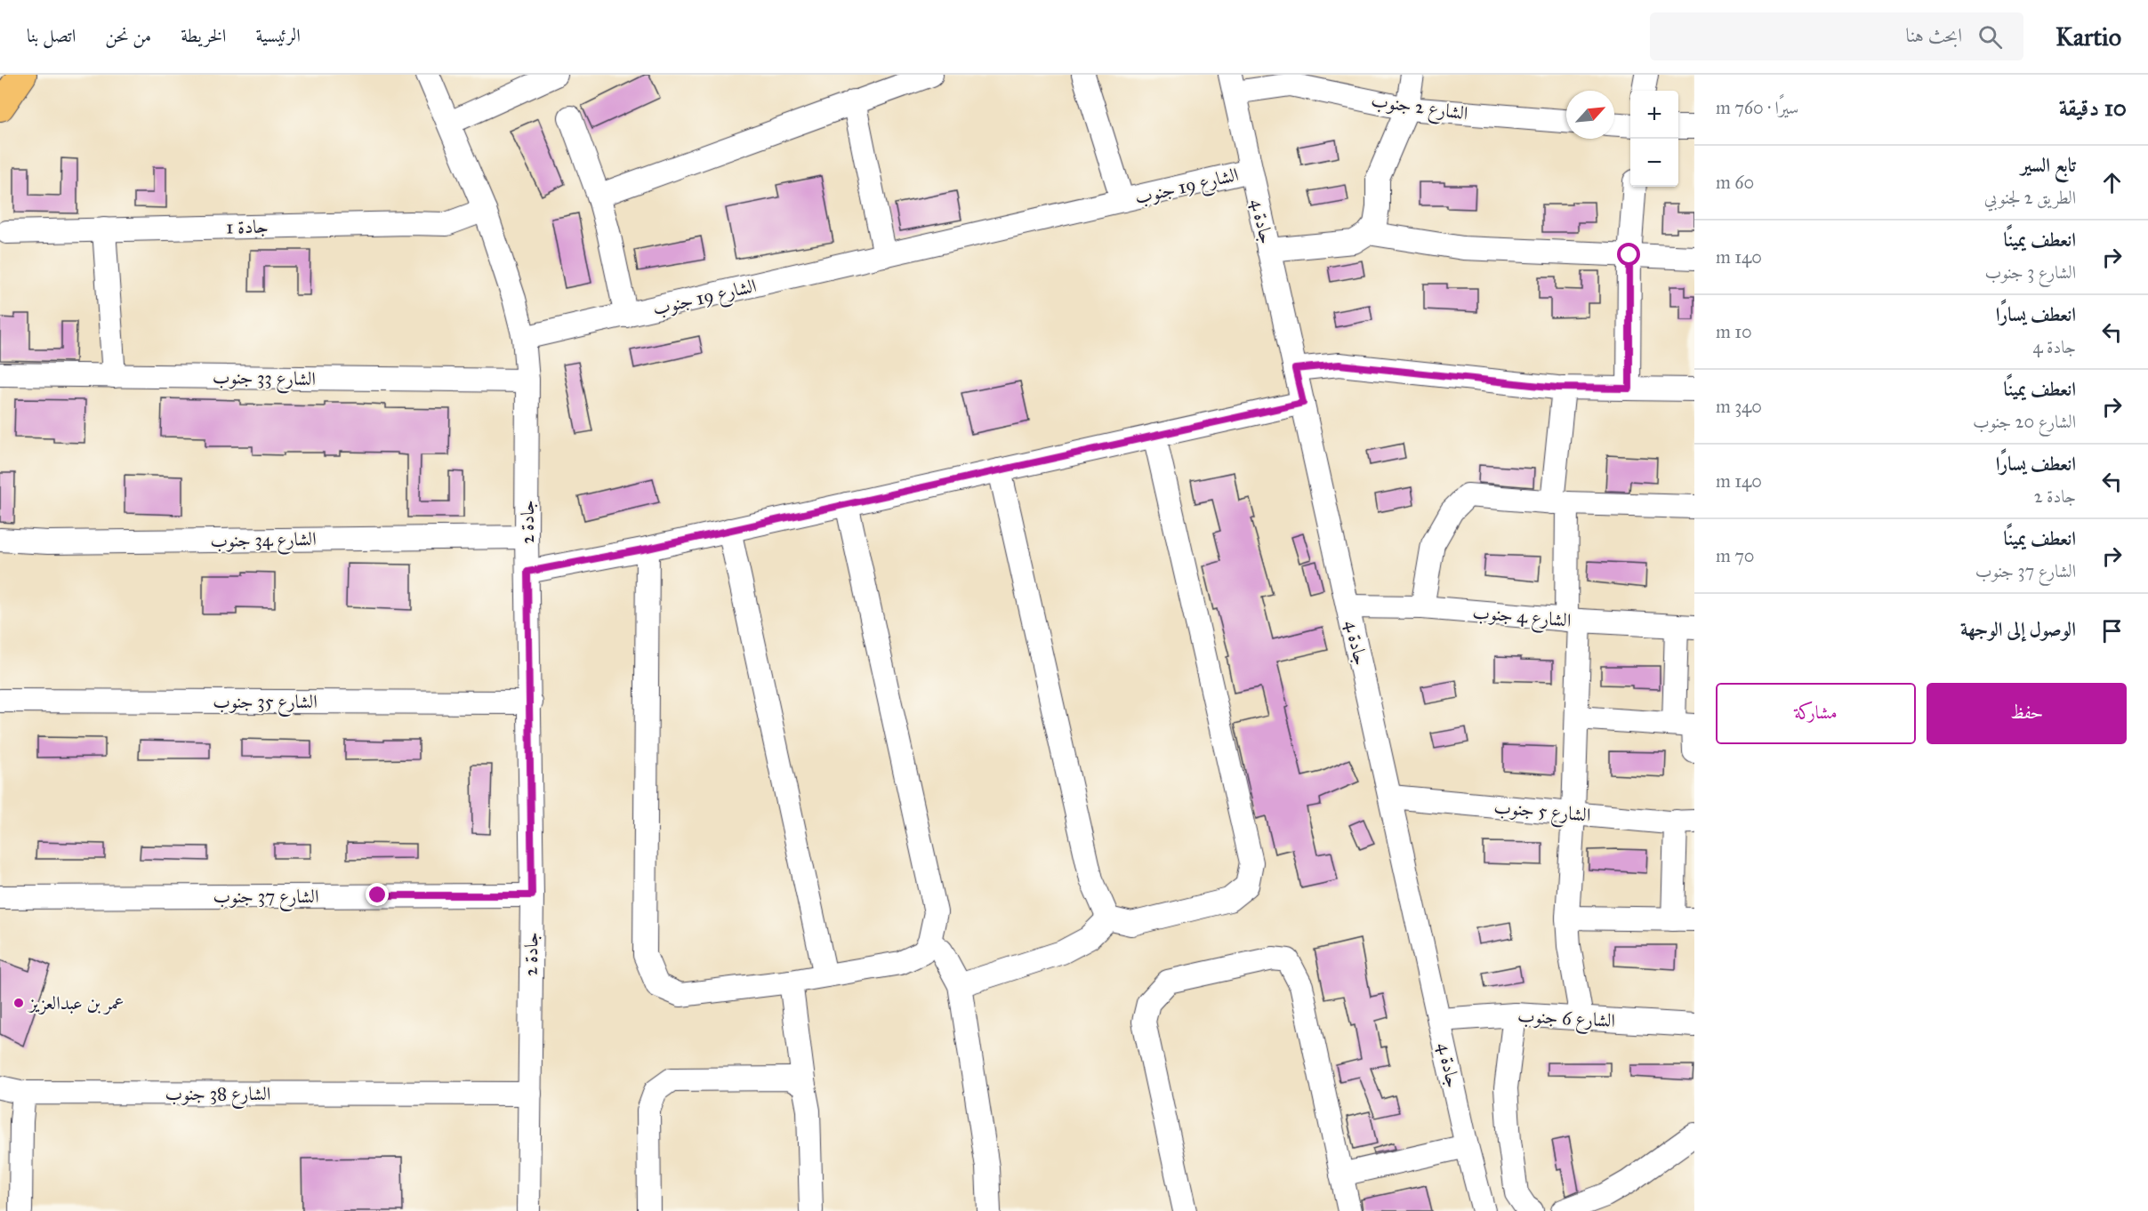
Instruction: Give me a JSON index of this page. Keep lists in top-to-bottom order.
{
  "streets": {
    "street": [
      "الشارع 2 جنوب",
      "الشارع 19 جنوب",
      "جادة 4",
      "جادة 1",
      "الشارع 33 جنوب",
      "جادة 2",
      "الشارع 34 جنوب",
      "الشارع 4 جنوب",
      "الشارع 35 جنوب",
      "الشارع 5 جنوب",
      "الشارع 37 جنوب",
      "الشارع 6 جنوب",
      "الشارع 38 جنوب"
    ]
  },
  "crossings": [
    ["الشارع 2 جنوب", "جادة 4"],
    ["الشارع 19 جنوب", "جادة 4"],
    ["الشارع 19 جنوب", "جادة 2"],
    ["جادة 4", "الشارع 4 جنوب"],
    ["جادة 4", "الشارع 5 جنوب"],
    ["جادة 4", "الشارع 6 جنوب"],
    ["جادة 1", "جادة 2"],
    ["الشارع 33 جنوب", "جادة 2"],
    ["جادة 2", "الشارع 34 جنوب"],
    ["جادة 2", "الشارع 35 جنوب"],
    ["جادة 2", "الشارع 37 جنوب"],
    ["جادة 2", "الشارع 38 جنوب"]
  ],
  "places": ["عمر بن عبدالعزيز"],
  "north": "top right",
  "page": {
    "header": "Kartio",
    "search": "ابحث هنا",
    "nav": [
      "الرئيسية",
      "الخريطة",
      "من نحن",
      "اتصل بنا"
    ],
    "heading": ["10 دقيقة", "سيرًا · 760 m"],
    "map_buttons": ["+", "−"],
    "list": [
      ["تابع السير", "الطريق 2 لجنوبي", "60 m"],
      ["انعطف يمينًا", "الشارع 3 جنوب", "140 m"],
      ["انعطف يسارًا", "جادة 4", "10 m"],
      ["انعطف يمينًا", "الشارع 20 جنوب", "340 m"],
      ["انعطف يسارًا", "جادة 2", "140 m"],
      ["انعطف يمينًا", "الشارع 37 جنوب", "70 m"],
      "الوصول إلى الوجهة"
    ],
    "buttons": ["حفظ", "مشاركة"]
  }
}
